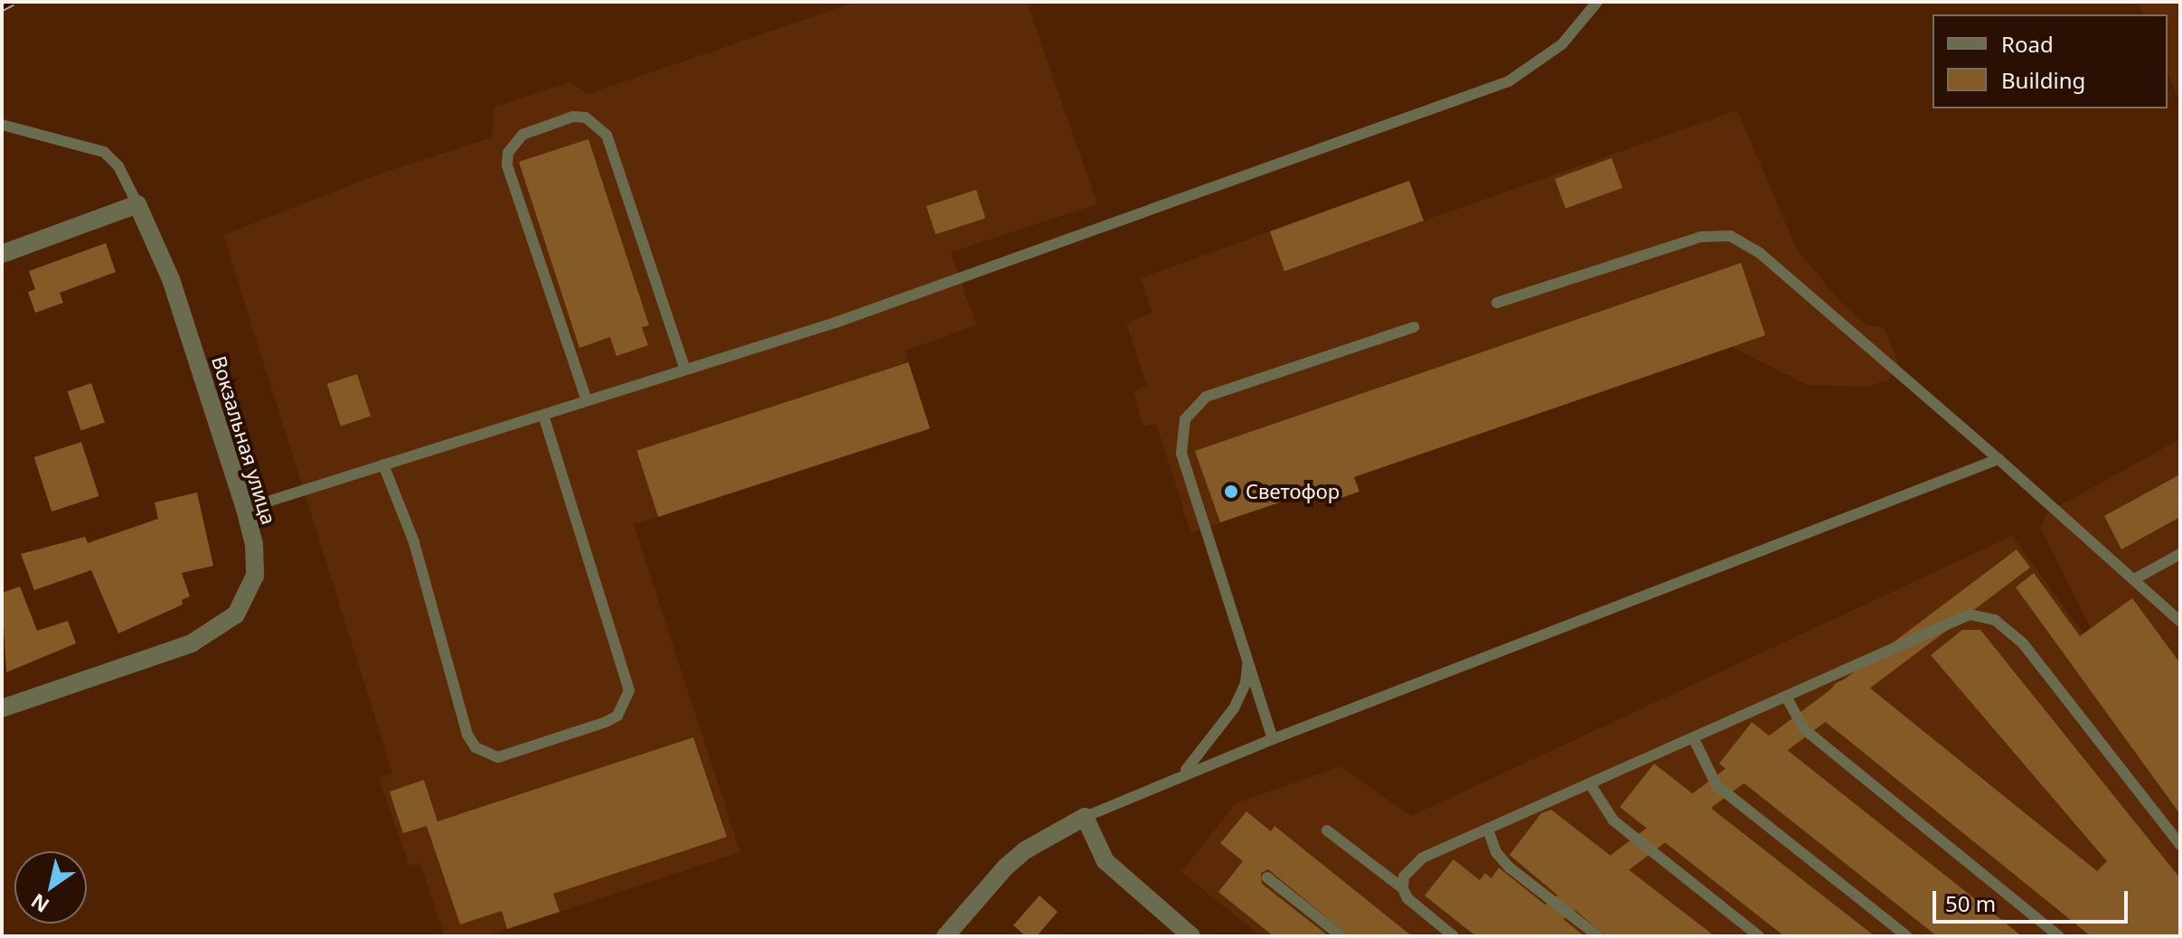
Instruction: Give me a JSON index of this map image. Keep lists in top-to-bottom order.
{
  "streets": {
    "street": ["Вокзальная улица"]
  },
  "places": ["Светофор"],
  "legend": ["Road", "Building"],
  "scale_bar": "50 m",
  "north": "bottom left"
}
